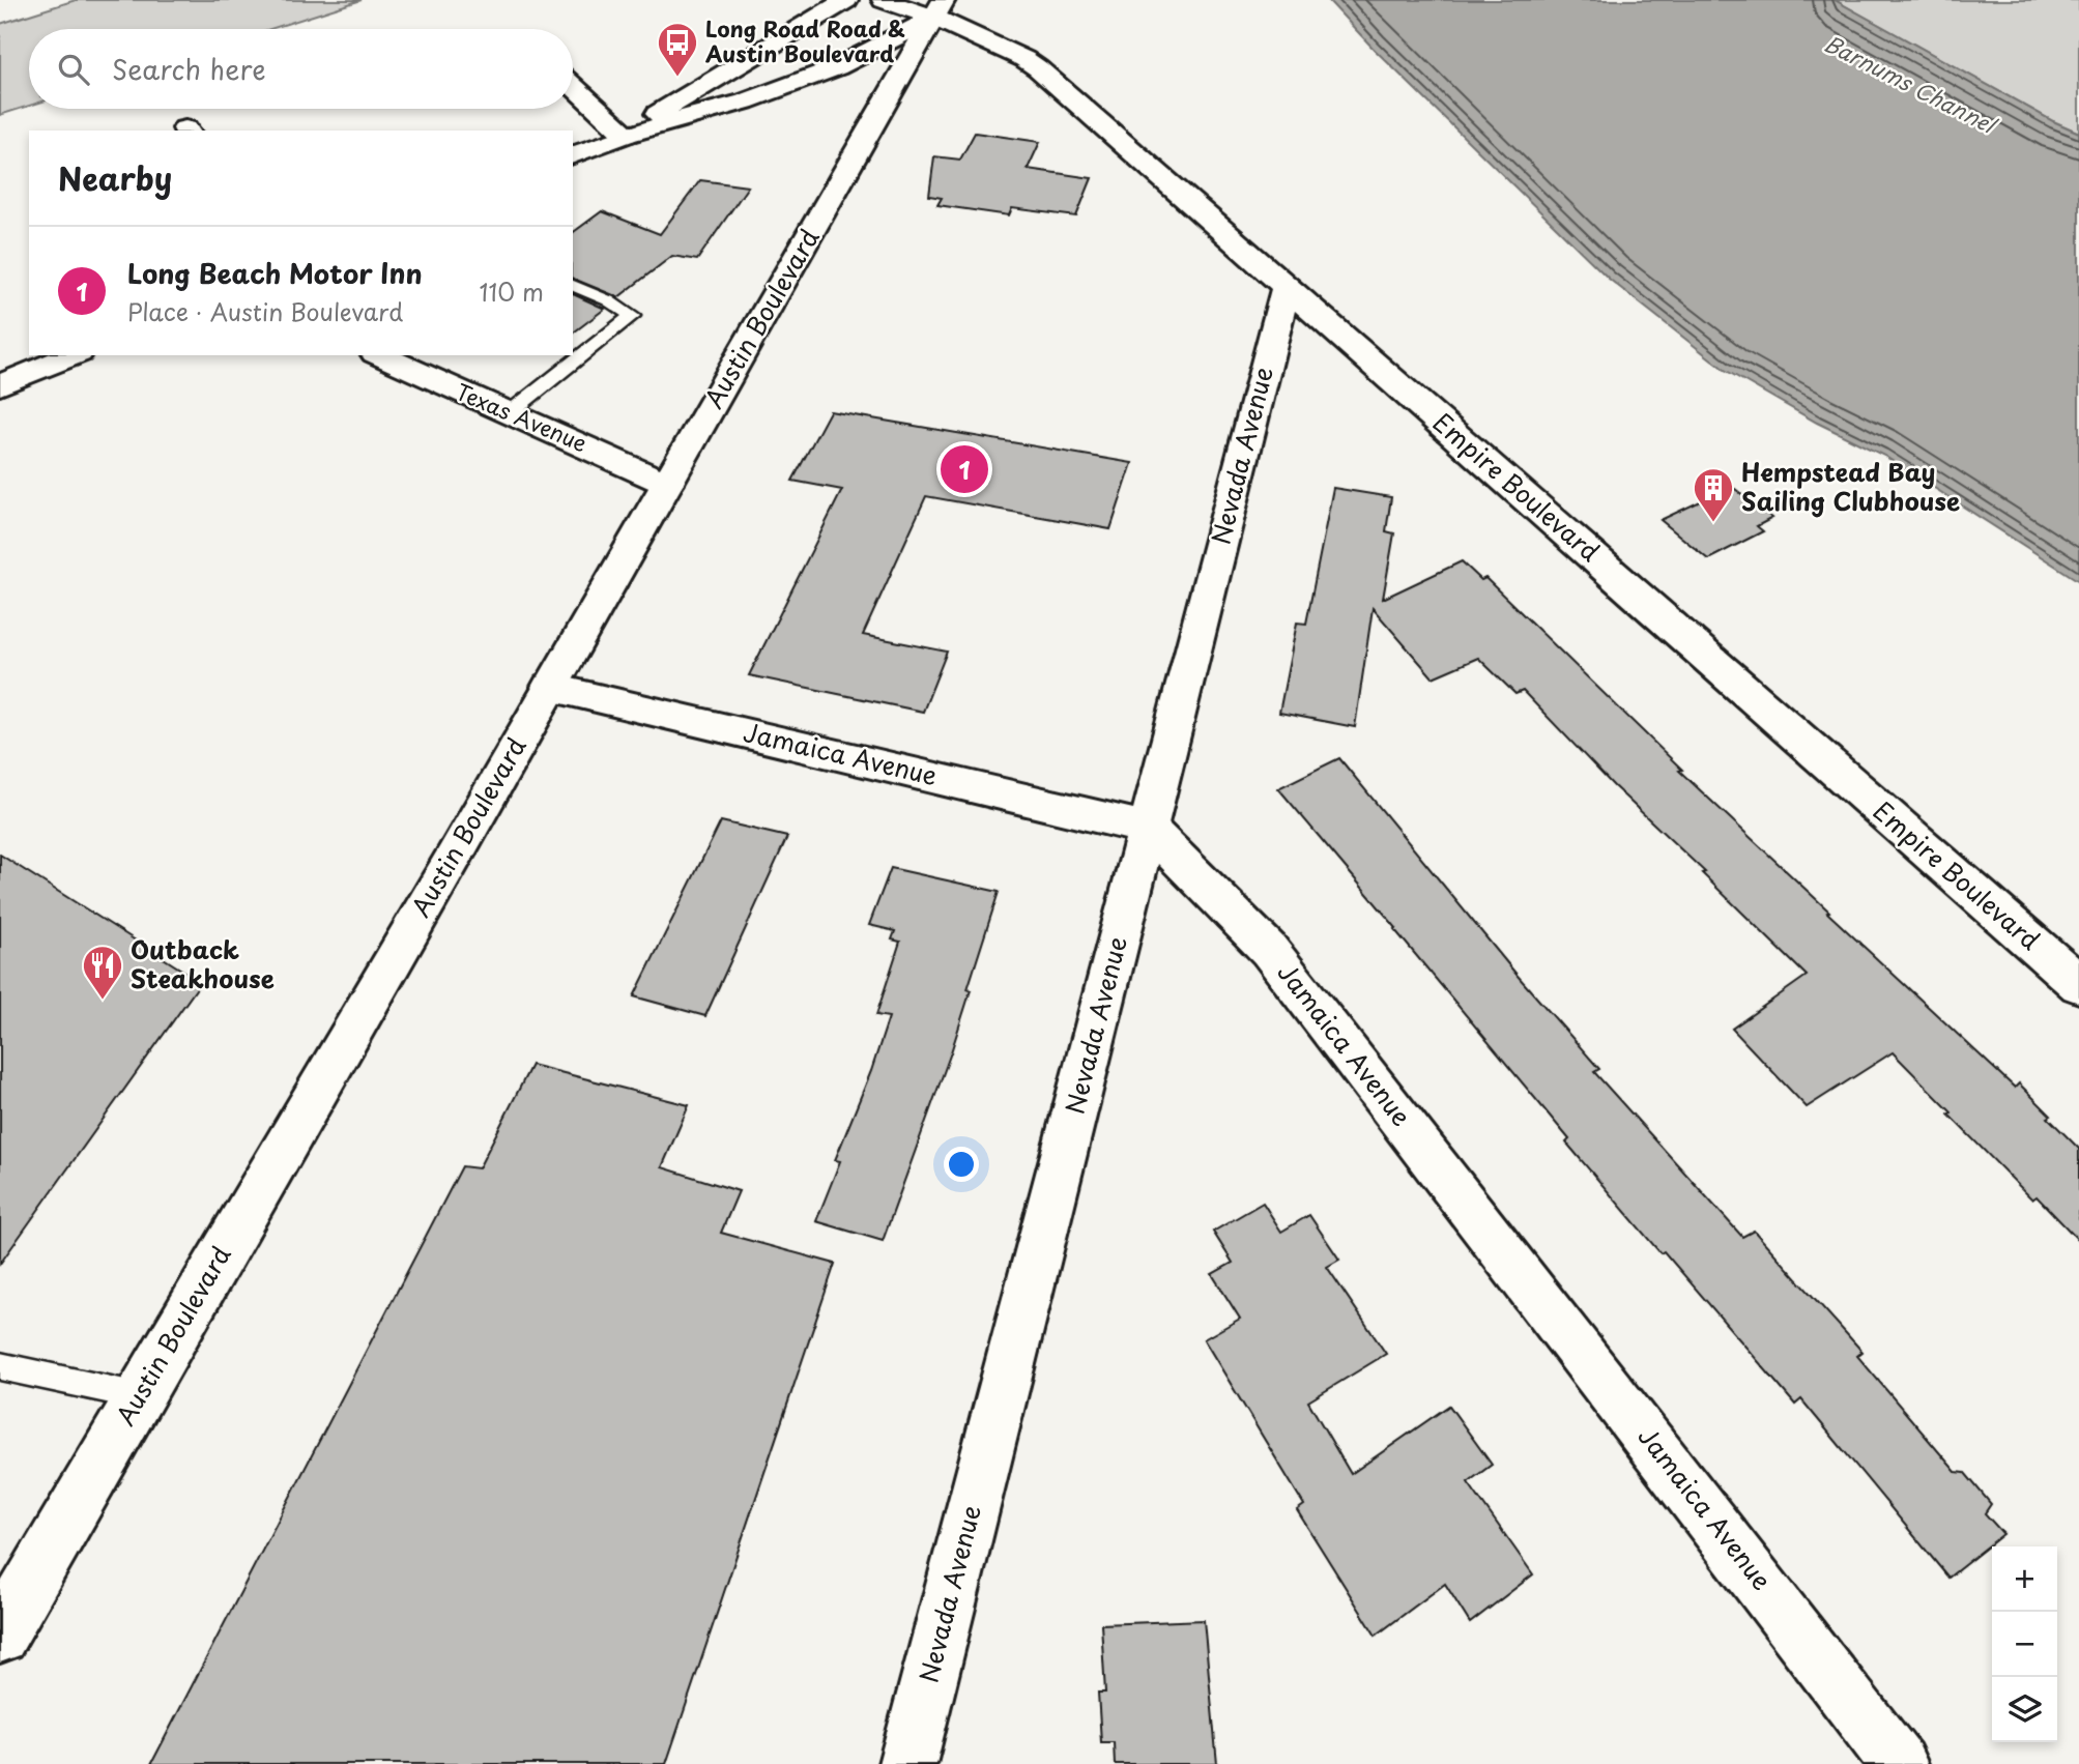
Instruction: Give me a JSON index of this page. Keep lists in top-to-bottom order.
{
  "streets": {
    "street": [
      "Austin Boulevard",
      "Texas Avenue",
      "Nevada Avenue",
      "Empire Boulevard",
      "Jamaica Avenue"
    ]
  },
  "crossings": [
    ["Austin Boulevard", "Texas Avenue"],
    ["Austin Boulevard", "Empire Boulevard"],
    ["Austin Boulevard", "Jamaica Avenue"],
    ["Nevada Avenue", "Empire Boulevard"],
    ["Nevada Avenue", "Jamaica Avenue"]
  ],
  "water": ["Barnums Channel"],
  "places": {
    "bus stop": ["Long Road Road & Austin Boulevard"],
    "building": ["Hempstead Bay Sailing Clubhouse"],
    "restaurant": ["Outback Steakhouse"]
  },
  "page": {
    "search": "Search here",
    "heading": "Nearby",
    "list": [
      {
        "mark": "1",
        "name": "Long Beach Motor Inn",
        "note": "Place · Austin Boulevard",
        "value": "110 m"
      }
    ],
    "pins": "1",
    "map_buttons": ["+", "−"]
  }
}
